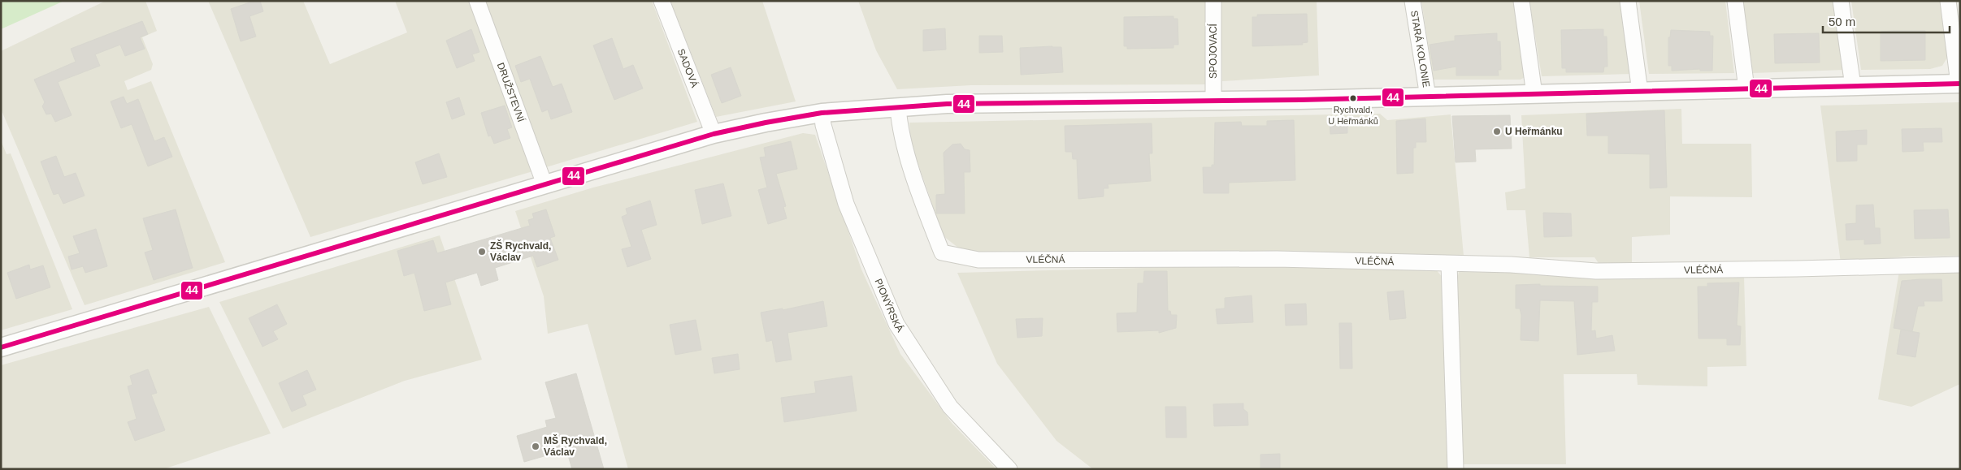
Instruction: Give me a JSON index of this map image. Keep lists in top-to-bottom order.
{
  "streets": {
    "street": [
      "STARÁ KOLONIE",
      "SPOJOVACÍ",
      "SADOVÁ",
      "DRUŽSTEVNÍ",
      "VLÉČNÁ",
      "PIONÝRSKÁ"
    ]
  },
  "places": [
    "Rychvald, U Heřmánků",
    "U Heřmánku",
    "ZŠ Rychvald, Václav",
    "MŠ Rychvald, Václav"
  ],
  "lines": ["transit line 44"],
  "scale_bar": "50 m"
}
